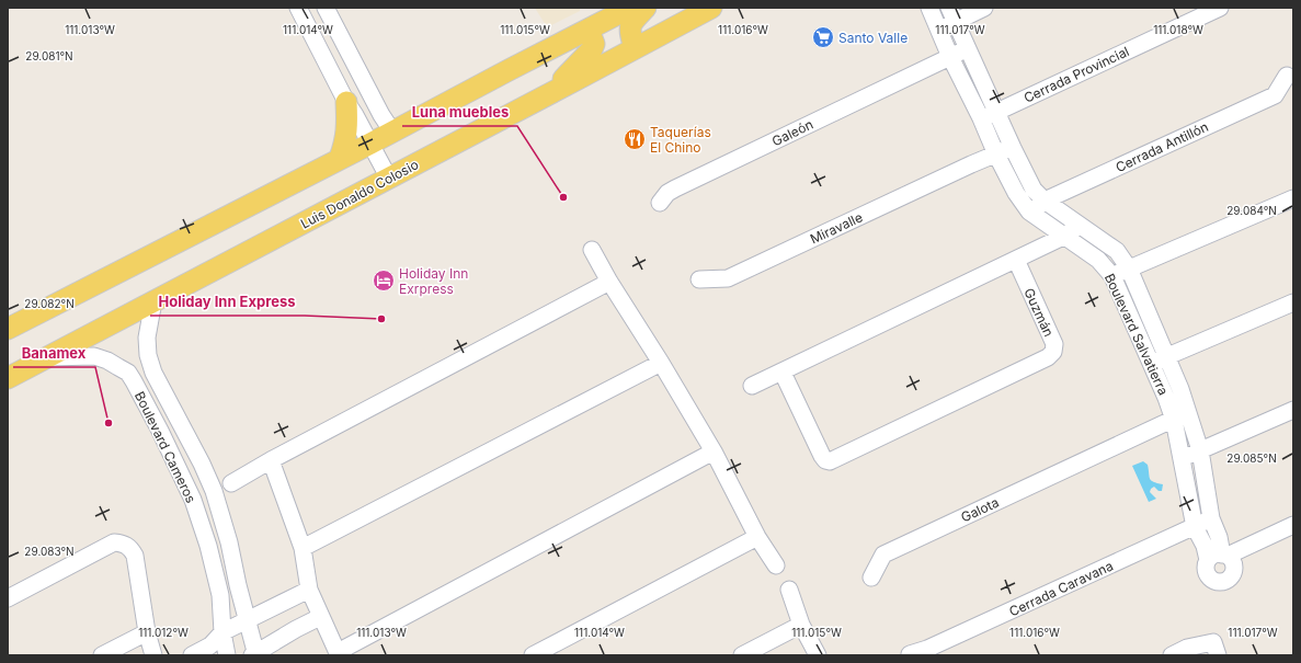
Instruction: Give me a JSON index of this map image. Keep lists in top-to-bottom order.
{
  "streets": {
    "main road": ["Luis Donaldo Colosio"],
    "street": [
      "Cerrada Provincial",
      "Galeón",
      "Cerrada Antillón",
      "Miravalle",
      "Guzmán",
      "Boulevard Salvatierra",
      "Boulevard Cameros",
      "Galota",
      "Cerrada Caravana"
    ]
  },
  "crossings": [
    ["Cerrada Provincial", "Boulevard Salvatierra"],
    ["Galeón", "Boulevard Salvatierra"],
    ["Cerrada Antillón", "Boulevard Salvatierra"],
    ["Luis Donaldo Colosio", "Boulevard Cameros"],
    ["Miravalle", "Boulevard Salvatierra"],
    ["Boulevard Salvatierra", "Galota"],
    ["Boulevard Salvatierra", "Cerrada Caravana"]
  ],
  "places": {
    "supermarket": ["Santo Valle"],
    "restaurant": ["Taquerías El Chino"],
    "other": ["Luna muebles", "Holiday Inn Express", "Banamex"],
    "hotel": ["Holiday Inn Exrpress"]
  },
  "coordinates": [
    "111.013°W",
    "111.014°W",
    "111.015°W",
    "111.016°W",
    "111.017°W",
    "111.018°W",
    "29.081°N",
    "29.084°N",
    "29.082°N",
    "29.085°N",
    "29.083°N",
    "111.012°W"
  ]
}
